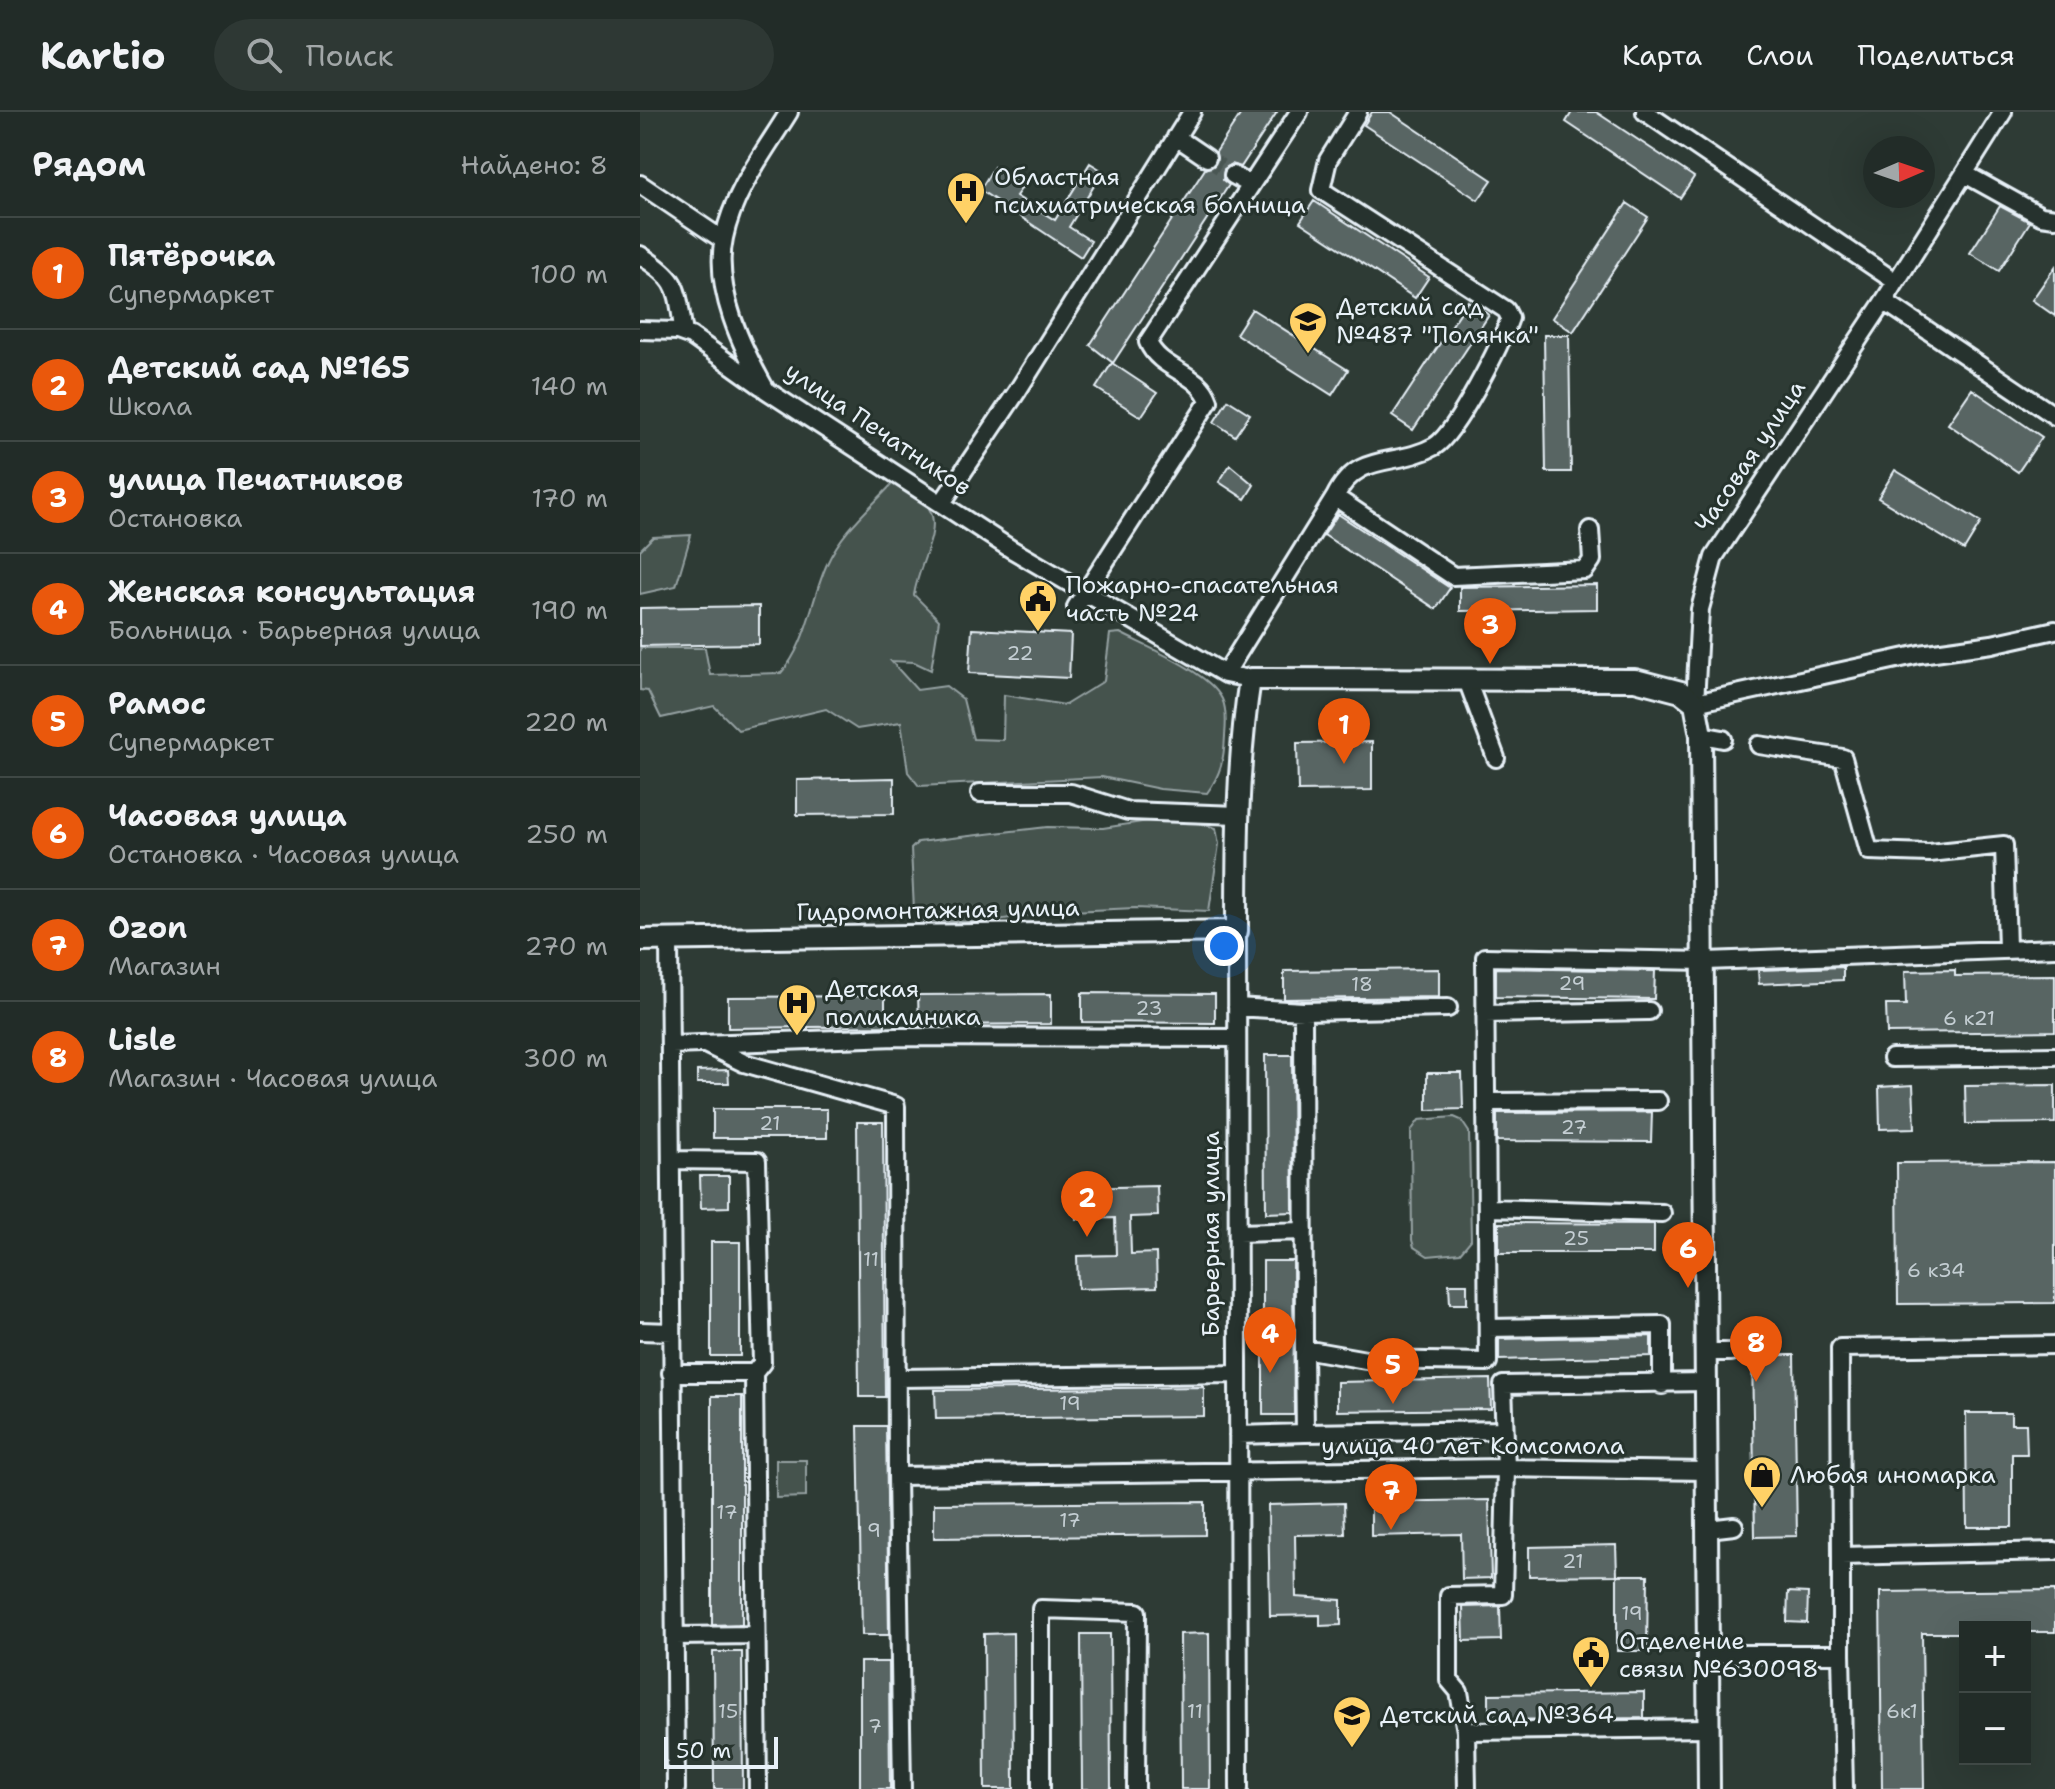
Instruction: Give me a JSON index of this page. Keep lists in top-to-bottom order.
{
  "streets": {
    "main road": [
      "улица Печатников",
      "Часовая улица",
      "Гидромонтажная улица",
      "Барьерная улица"
    ],
    "street": ["улица 40 лет Комсомола"]
  },
  "crossings": [
    ["улица Печатников", "Часовая улица"],
    ["улица Печатников", "Барьерная улица"],
    ["Часовая улица", "улица 40 лет Комсомола"],
    ["Гидромонтажная улица", "Барьерная улица"],
    ["Барьерная улица", "улица 40 лет Комсомола"]
  ],
  "places": {
    "hospital": ["Областная психиатрическая болница", "Детская поликлиника"],
    "school or university": ["Детский сад №487 \"Полянка\"", "Детский сад №364"],
    "public building": ["Пожарно-спасательная часть №24", "Отделение связи №630098"],
    "shop": ["Любая иномарка"]
  },
  "house_numbers": [
    "22",
    "29",
    "18",
    "23",
    "6 к21",
    "21",
    "27",
    "25",
    "11",
    "6 к34",
    "19",
    "17",
    "17",
    "9",
    "21",
    "19",
    "15",
    "11",
    "6к1",
    "7"
  ],
  "scale_bar": "50 m",
  "north": "right",
  "page": {
    "header": "Kartio",
    "search": "Поиск",
    "nav": ["Карта", "Слои", "Поделиться"],
    "heading": ["Рядом", "Найдено: 8"],
    "list": [
      {
        "mark": "1",
        "name": "Пятёрочка",
        "note": "Супермаркет",
        "value": "100 m"
      },
      {
        "mark": "2",
        "name": "Детский сад №165",
        "note": "Школа",
        "value": "140 m"
      },
      {
        "mark": "3",
        "name": "улица Печатников",
        "note": "Остановка",
        "value": "170 m"
      },
      {
        "mark": "4",
        "name": "Женская консультация",
        "note": "Больница · Барьерная улица",
        "value": "190 m"
      },
      {
        "mark": "5",
        "name": "Рамос",
        "note": "Супермаркет",
        "value": "220 m"
      },
      {
        "mark": "6",
        "name": "Часовая улица",
        "note": "Остановка · Часовая улица",
        "value": "250 m"
      },
      {
        "mark": "7",
        "name": "Ozon",
        "note": "Магазин",
        "value": "270 m"
      },
      {
        "mark": "8",
        "name": "Lisle",
        "note": "Магазин · Часовая улица",
        "value": "300 m"
      }
    ],
    "pins": [
      "3",
      "1",
      "2",
      "6",
      "4",
      "8",
      "5",
      "7"
    ],
    "map_buttons": ["+", "−"],
    "scale": "50 m"
  }
}
